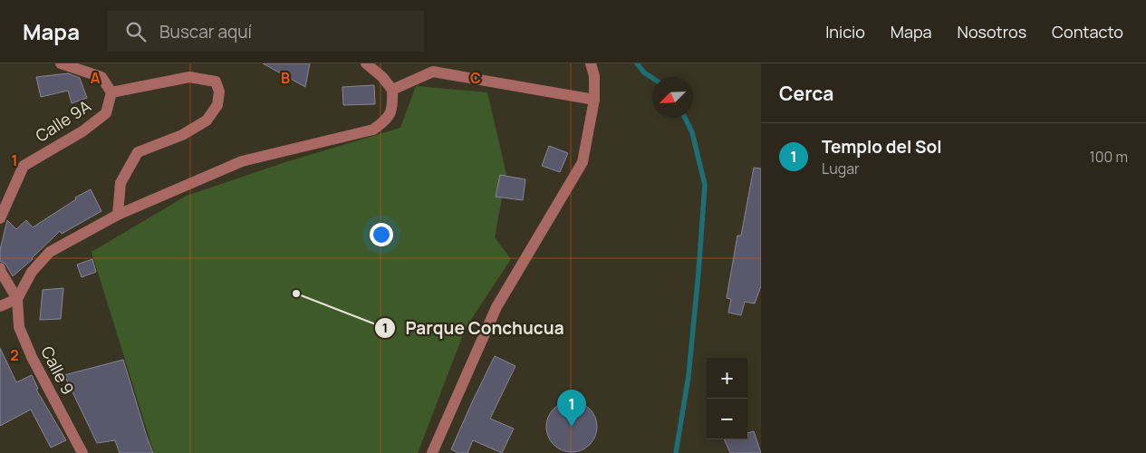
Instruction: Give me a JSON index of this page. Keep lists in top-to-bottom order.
{
  "streets": {
    "street": ["Calle 9A", "Calle 9"]
  },
  "places": ["Parque Conchucua"],
  "north": "bottom left",
  "page": {
    "header": "Mapa",
    "search": "Buscar aquí",
    "nav": [
      "Inicio",
      "Mapa",
      "Nosotros",
      "Contacto"
    ],
    "heading": "Cerca",
    "list": [
      {
        "mark": "1",
        "name": "Templo del Sol",
        "note": "Lugar",
        "value": "100 m"
      }
    ],
    "map_buttons": ["+", "−"],
    "pins": "1"
  },
  "grid": {
    "columns": ["A", "B", "C"],
    "rows": ["1", "2"]
  }
}
